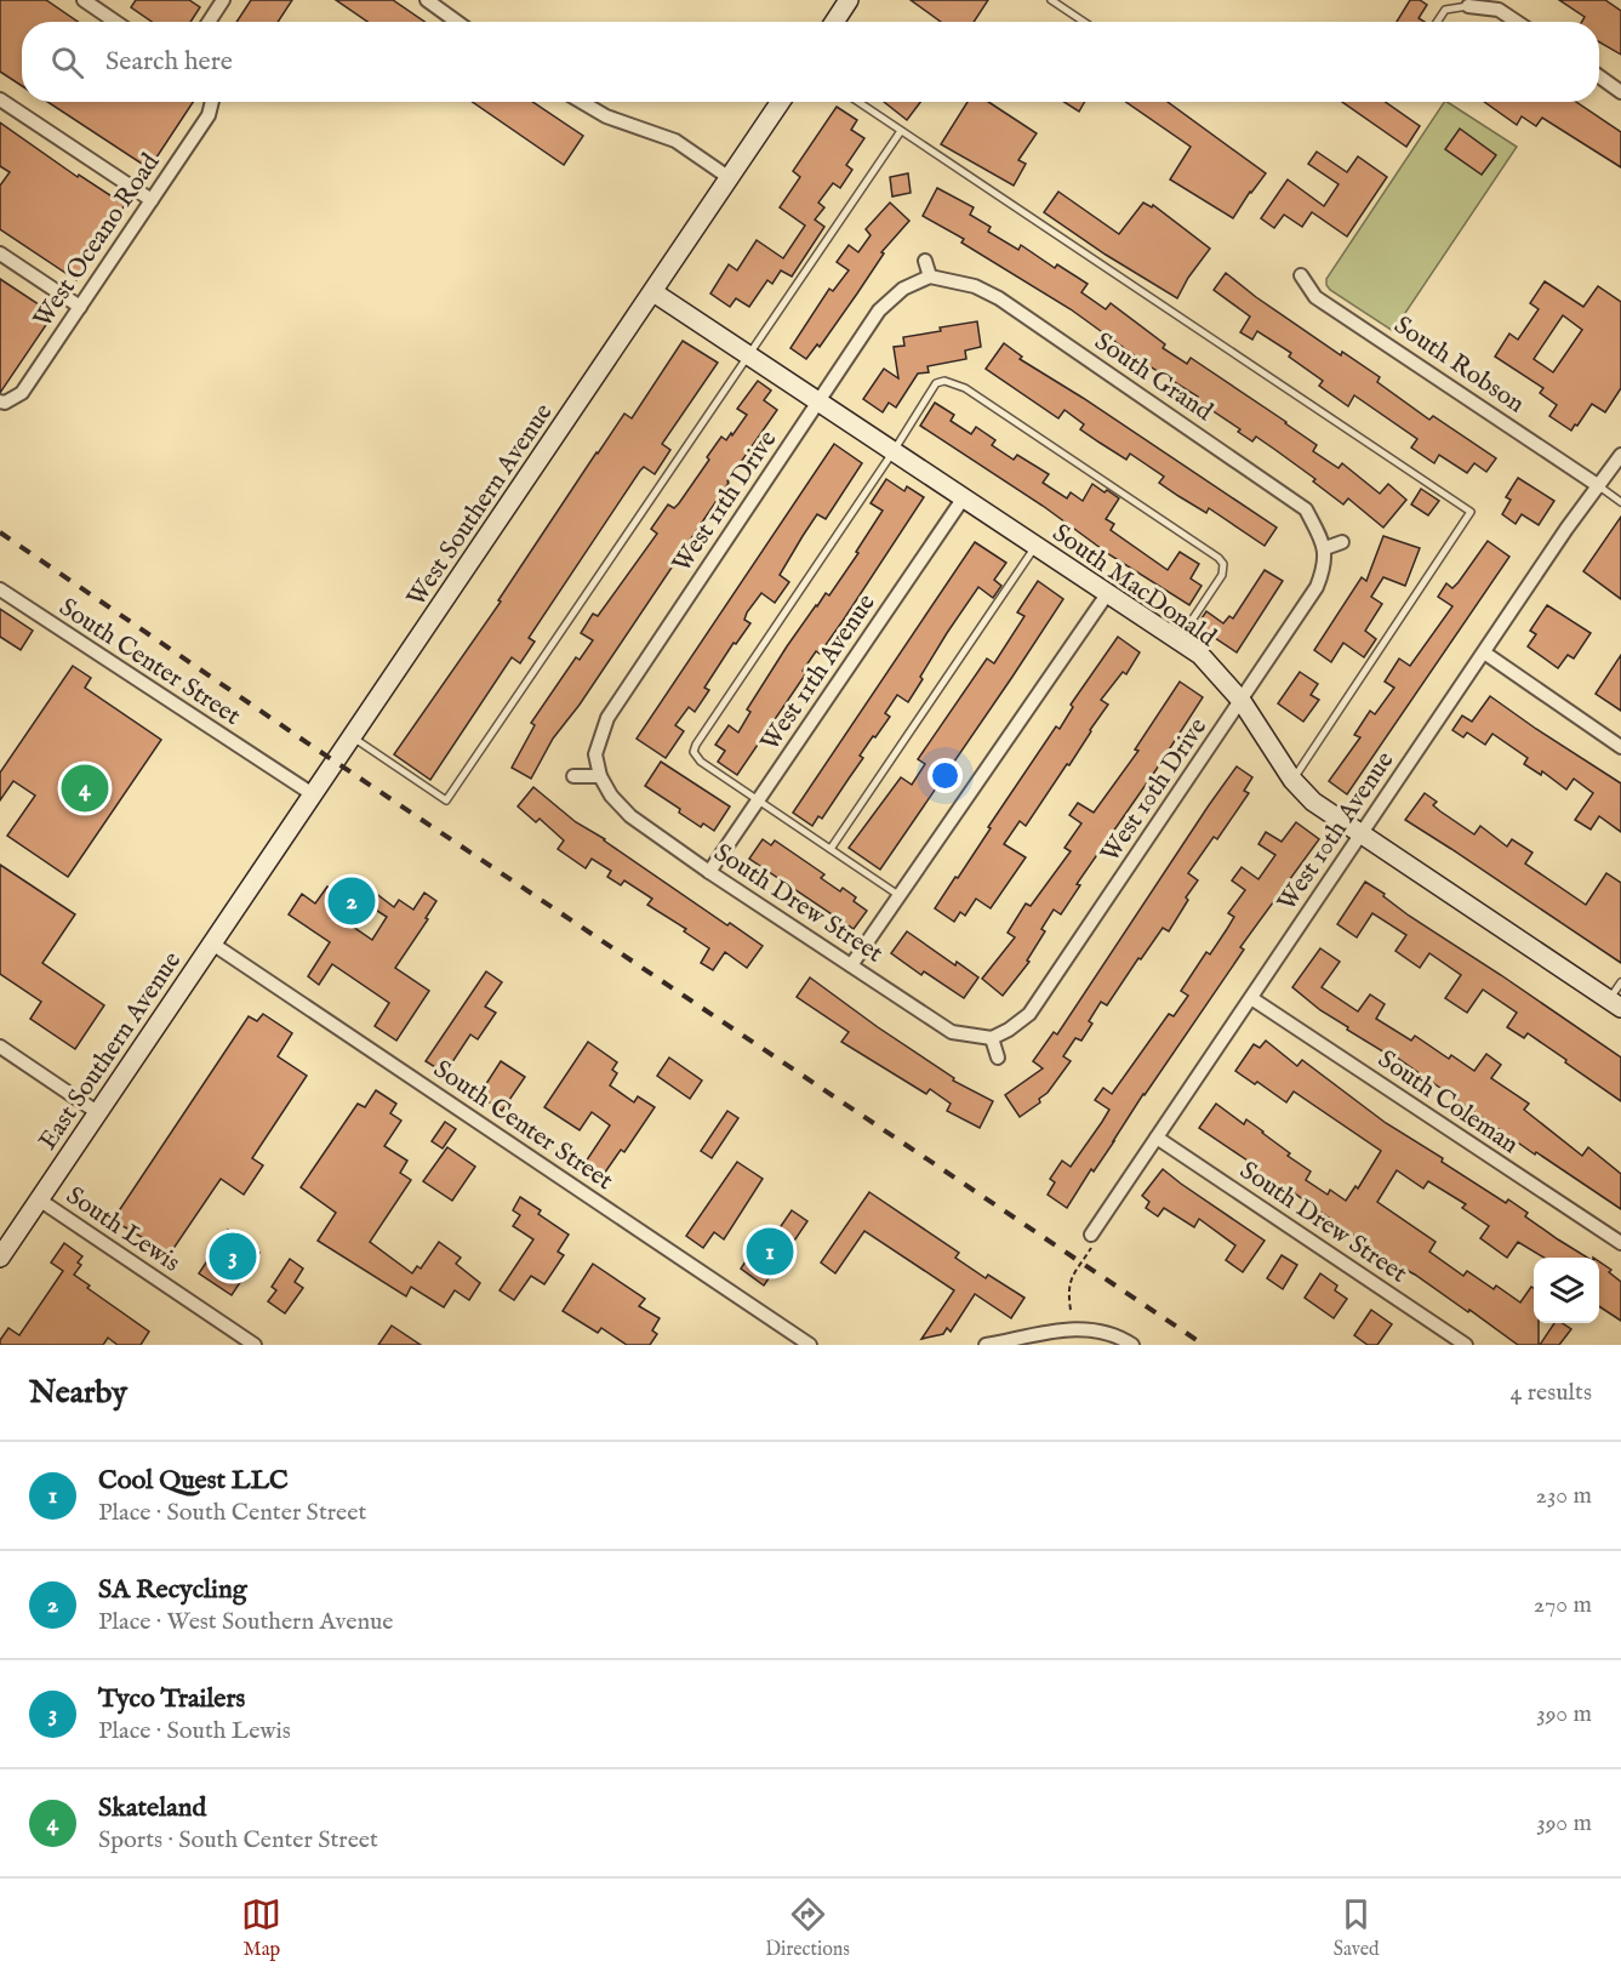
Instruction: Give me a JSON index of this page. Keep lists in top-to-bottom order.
{
  "streets": {
    "main road": ["West Southern Avenue", "South MacDonald", "East Southern Avenue"],
    "street": [
      "West Oceano Road",
      "South Robson",
      "South Grand",
      "West 11th Drive",
      "South Center Street",
      "West 11th Avenue",
      "West 10th Drive",
      "West 10th Avenue",
      "South Drew Street",
      "South Coleman",
      "South Lewis"
    ]
  },
  "crossings": [
    ["South Robson", "West 10th Avenue"],
    ["South Grand", "West 11th Drive"],
    ["South Grand", "West 10th Drive"],
    ["West 11th Drive", "South MacDonald"],
    ["West 11th Drive", "South Drew Street"],
    ["West Southern Avenue", "South MacDonald"],
    ["West Southern Avenue", "South Center Street"],
    ["West Southern Avenue", "East Southern Avenue"],
    ["South MacDonald", "West 11th Avenue"],
    ["South MacDonald", "West 10th Drive"],
    ["South MacDonald", "West 10th Avenue"],
    ["South Center Street", "East Southern Avenue"],
    ["West 11th Avenue", "South Drew Street"],
    ["West 10th Drive", "South Drew Street"],
    ["West 10th Avenue", "South Drew Street"],
    ["West 10th Avenue", "South Coleman"],
    ["East Southern Avenue", "South Lewis"]
  ],
  "page": {
    "search": "Search here",
    "pins": [
      "4",
      "2",
      "1",
      "3"
    ],
    "heading": ["Nearby", "4 results"],
    "list": [
      {
        "mark": "1",
        "name": "Cool Quest LLC",
        "note": "Place · South Center Street",
        "value": "230 m"
      },
      {
        "mark": "2",
        "name": "SA Recycling",
        "note": "Place · West Southern Avenue",
        "value": "270 m"
      },
      {
        "mark": "3",
        "name": "Tyco Trailers",
        "note": "Place · South Lewis",
        "value": "390 m"
      },
      {
        "mark": "4",
        "name": "Skateland",
        "note": "Sports · South Center Street",
        "value": "390 m"
      }
    ],
    "nav": ["Map", "Directions", "Saved"]
  }
}
